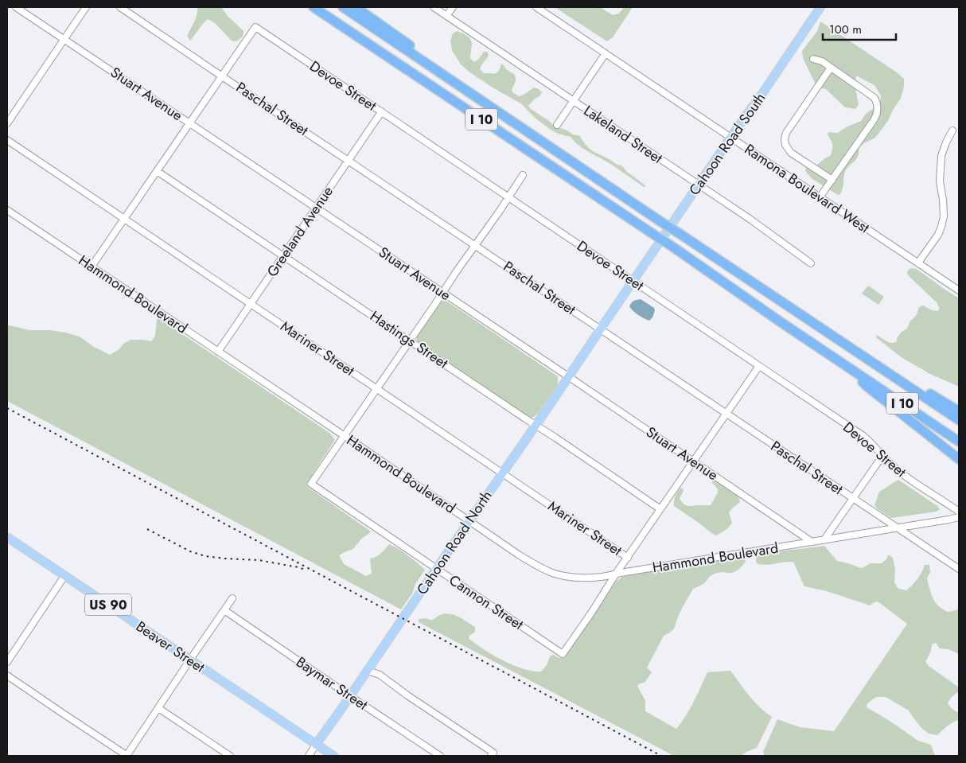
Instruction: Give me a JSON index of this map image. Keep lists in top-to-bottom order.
{
  "streets": {
    "highway": ["I 10"],
    "main road": [
      "Cahoon Road South",
      "Cahoon Road North",
      "US 90",
      "Beaver Street"
    ],
    "street": [
      "Devoe Street",
      "Stuart Avenue",
      "Paschal Street",
      "Lakeland Street",
      "Ramona Boulevard West",
      "Greeland Avenue",
      "Hammond Boulevard",
      "Hastings Street",
      "Mariner Street",
      "Cannon Street",
      "Baymar Street"
    ]
  },
  "crossings": [
    ["Devoe Street", "Paschal Street"],
    ["Devoe Street", "Cahoon Road South"],
    ["Devoe Street", "Greeland Avenue"],
    ["Stuart Avenue", "Greeland Avenue"],
    ["Stuart Avenue", "Hammond Boulevard"],
    ["Stuart Avenue", "Cahoon Road North"],
    ["Paschal Street", "Greeland Avenue"],
    ["Paschal Street", "Hammond Boulevard"],
    ["Paschal Street", "Cahoon Road North"],
    ["Lakeland Street", "Cahoon Road South"],
    ["Cahoon Road South", "Ramona Boulevard West"],
    ["Greeland Avenue", "Hammond Boulevard"],
    ["Greeland Avenue", "Hastings Street"],
    ["Greeland Avenue", "Mariner Street"],
    ["Hammond Boulevard", "Cahoon Road North"],
    ["Hammond Boulevard", "Cannon Street"],
    ["Hastings Street", "Cahoon Road North"],
    ["Mariner Street", "Cahoon Road North"],
    ["Cahoon Road North", "Cannon Street"],
    ["Cahoon Road North", "Beaver Street"],
    ["Cahoon Road North", "Baymar Street"]
  ],
  "scale_bar": "100 m"
}
